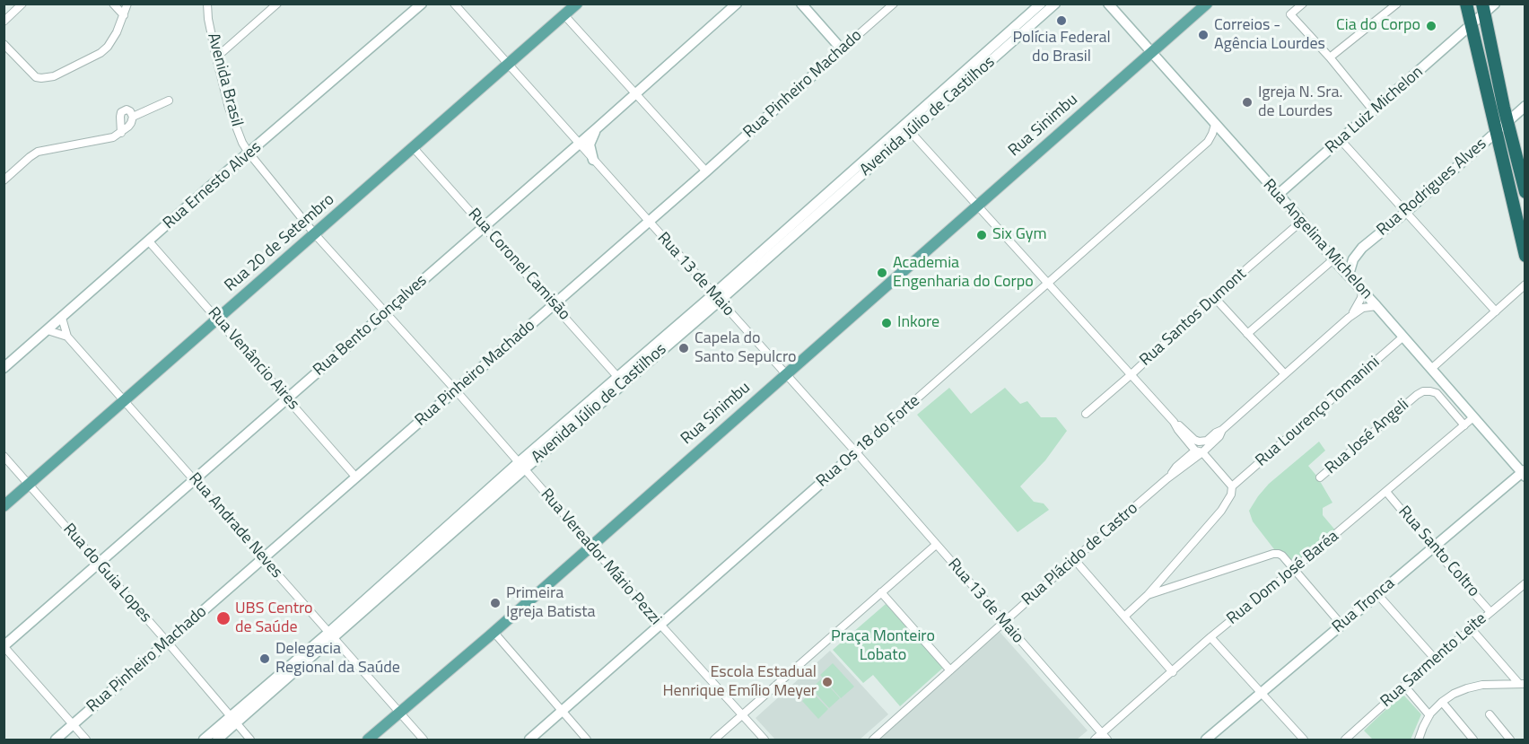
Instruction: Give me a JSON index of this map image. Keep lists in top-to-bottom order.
{
  "streets": {
    "main road": ["Rua Sinimbu", "Rua 20 de Setembro"],
    "street": [
      "Avenida Brasil",
      "Rua Pinheiro Machado",
      "Rua Luiz Michelon",
      "Avenida Júlio de Castilhos",
      "Rua Ernesto Alves",
      "Rua Rodrigues Alves",
      "Rua Angelina Michelon",
      "Rua Coronel Camisão",
      "Rua 13 de Maio",
      "Rua Santos Dumont",
      "Rua Bento Gonçalves",
      "Rua Venâncio Aires",
      "Rua Lourenço Tomanini",
      "Rua José Angeli",
      "Rua Os 18 do Forte",
      "Rua Andrade Neves",
      "Rua Santo Coltro",
      "Rua Plácido de Castro",
      "Rua Vereador Mário Pezzi",
      "Rua do Guia Lopes",
      "Rua Dom José Baréa",
      "Rua Tronca",
      "Rua Sarmento Leite"
    ]
  },
  "crossings": [
    ["Avenida Brasil", "Rua Ernesto Alves"],
    ["Avenida Brasil", "Rua Vereador Mário Pezzi"],
    ["Rua Pinheiro Machado", "Rua Coronel Camisão"],
    ["Rua Pinheiro Machado", "Rua 13 de Maio"],
    ["Rua Pinheiro Machado", "Rua Venâncio Aires"],
    ["Rua Pinheiro Machado", "Rua Andrade Neves"],
    ["Rua Pinheiro Machado", "Rua Vereador Mário Pezzi"],
    ["Rua Pinheiro Machado", "Rua do Guia Lopes"],
    ["Rua Luiz Michelon", "Rua Angelina Michelon"],
    ["Avenida Júlio de Castilhos", "Rua Coronel Camisão"],
    ["Avenida Júlio de Castilhos", "Rua 13 de Maio"],
    ["Avenida Júlio de Castilhos", "Rua Andrade Neves"],
    ["Avenida Júlio de Castilhos", "Rua Vereador Mário Pezzi"],
    ["Avenida Júlio de Castilhos", "Rua do Guia Lopes"],
    ["Rua Sinimbu", "Rua Angelina Michelon"],
    ["Rua Sinimbu", "Rua 13 de Maio"],
    ["Rua Sinimbu", "Rua Andrade Neves"],
    ["Rua Sinimbu", "Rua Vereador Mário Pezzi"],
    ["Rua Ernesto Alves", "Rua Venâncio Aires"],
    ["Rua Ernesto Alves", "Rua Andrade Neves"],
    ["Rua Ernesto Alves", "Rua Vereador Mário Pezzi"],
    ["Rua Rodrigues Alves", "Rua Angelina Michelon"],
    ["Rua Angelina Michelon", "Rua Santos Dumont"],
    ["Rua Angelina Michelon", "Rua Lourenço Tomanini"],
    ["Rua Angelina Michelon", "Rua Os 18 do Forte"],
    ["Rua Angelina Michelon", "Rua Plácido de Castro"],
    ["Rua Angelina Michelon", "Rua Dom José Baréa"],
    ["Rua Angelina Michelon", "Rua Tronca"],
    ["Rua 20 de Setembro", "Rua Coronel Camisão"],
    ["Rua 20 de Setembro", "Rua 13 de Maio"],
    ["Rua 20 de Setembro", "Rua Venâncio Aires"],
    ["Rua 20 de Setembro", "Rua Andrade Neves"],
    ["Rua 20 de Setembro", "Rua Vereador Mário Pezzi"],
    ["Rua 20 de Setembro", "Rua do Guia Lopes"],
    ["Rua Coronel Camisão", "Rua Bento Gonçalves"],
    ["Rua 13 de Maio", "Rua Bento Gonçalves"],
    ["Rua 13 de Maio", "Rua Os 18 do Forte"],
    ["Rua 13 de Maio", "Rua Plácido de Castro"],
    ["Rua 13 de Maio", "Rua Dom José Baréa"],
    ["Rua Bento Gonçalves", "Rua Venâncio Aires"],
    ["Rua Bento Gonçalves", "Rua Andrade Neves"],
    ["Rua Bento Gonçalves", "Rua Vereador Mário Pezzi"],
    ["Rua Bento Gonçalves", "Rua do Guia Lopes"],
    ["Rua José Angeli", "Rua Dom José Baréa"],
    ["Rua Os 18 do Forte", "Rua Vereador Mário Pezzi"],
    ["Rua Santo Coltro", "Rua Dom José Baréa"],
    ["Rua Santo Coltro", "Rua Tronca"],
    ["Rua Santo Coltro", "Rua Sarmento Leite"]
  ],
  "parks": ["Praça Monteiro Lobato"],
  "places": [
    "Polícia Federal do Brasil",
    "Cia do Corpo",
    "Correios - Agência Lourdes",
    "Igreja N. Sra. de Lourdes",
    "Six Gym",
    "Academia Engenharia do Corpo",
    "Inkore",
    "Capela do Santo Sepulcro",
    "Primeira Igreja Batista",
    "UBS Centro de Saúde",
    "Delegacia Regional da Saúde",
    "Escola Estadual Henrique Emílio Meyer"
  ]
}
